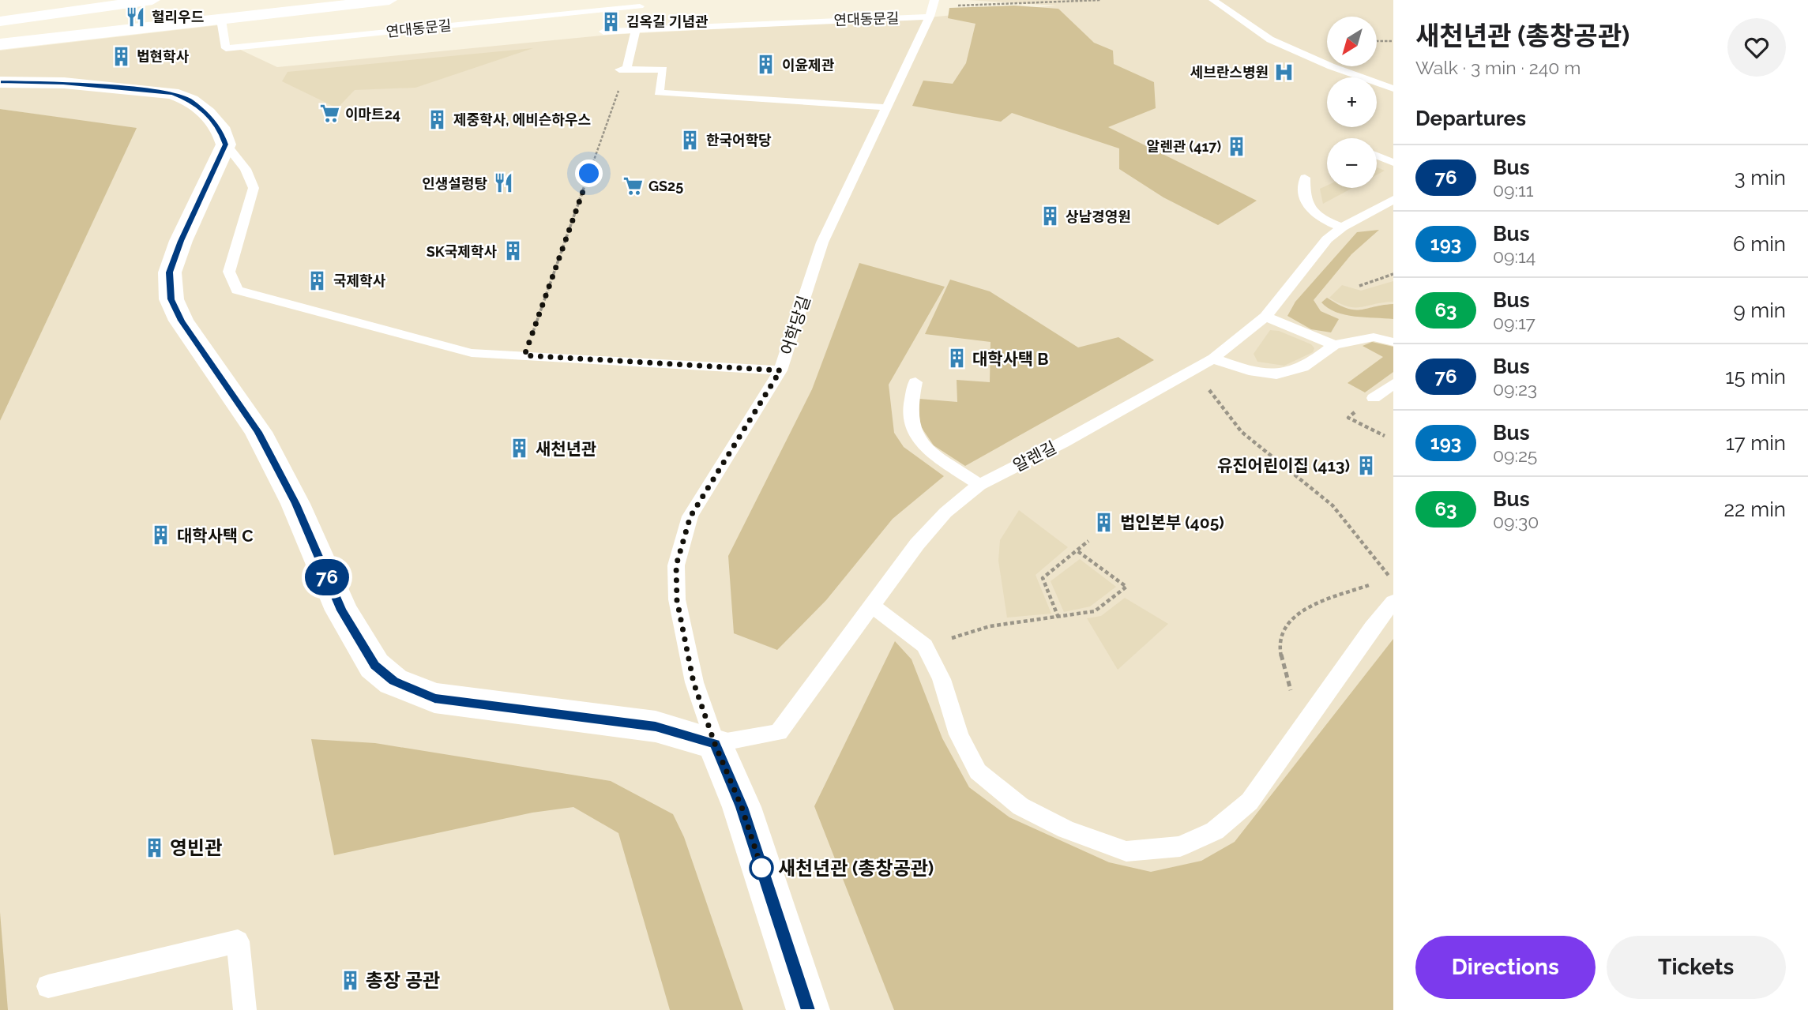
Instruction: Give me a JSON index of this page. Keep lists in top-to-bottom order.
{
  "streets": {
    "street": ["연대동문길"],
    "lane": ["어학당길", "알렌길"]
  },
  "crossings": [
    ["연대동문길", "어학당길"],
    ["어학당길", "알렌길"]
  ],
  "places": {
    "restaurant": ["헐리우드", "인생설렁탕"],
    "building": [
      "김옥길 기념관",
      "법현학사",
      "이윤제관",
      "제중학사, 에비슨하우스",
      "한국어학당",
      "알렌관 (417)",
      "상남경영원",
      "SK국제학사",
      "국제학사",
      "대학사택 B",
      "새천년관",
      "유진어린이집 (413)",
      "법인본부 (405)",
      "대학사택 C",
      "영빈관",
      "총장 공관"
    ],
    "hospital": ["세브란스병원"],
    "supermarket": ["이마트24", "GS25"],
    "other": ["새천년관 (총창공관)"]
  },
  "lines": ["bus line 76"],
  "north": "bottom left",
  "page": {
    "on_map": "76",
    "heading": [
      ["새천년관 (총창공관)", "Walk · 3 min · 240 m"],
      "Departures"
    ],
    "map_buttons": ["+", "−"],
    "list": [
      {
        "mark": "76",
        "name": "Bus",
        "note": "09:11",
        "value": "3 min"
      },
      {
        "mark": "193",
        "name": "Bus",
        "note": "09:14",
        "value": "6 min"
      },
      {
        "mark": "63",
        "name": "Bus",
        "note": "09:17",
        "value": "9 min"
      },
      {
        "mark": "76",
        "name": "Bus",
        "note": "09:23",
        "value": "15 min"
      },
      {
        "mark": "193",
        "name": "Bus",
        "note": "09:25",
        "value": "17 min"
      },
      {
        "mark": "63",
        "name": "Bus",
        "note": "09:30",
        "value": "22 min"
      }
    ],
    "buttons": ["Directions", "Tickets"]
  }
}
